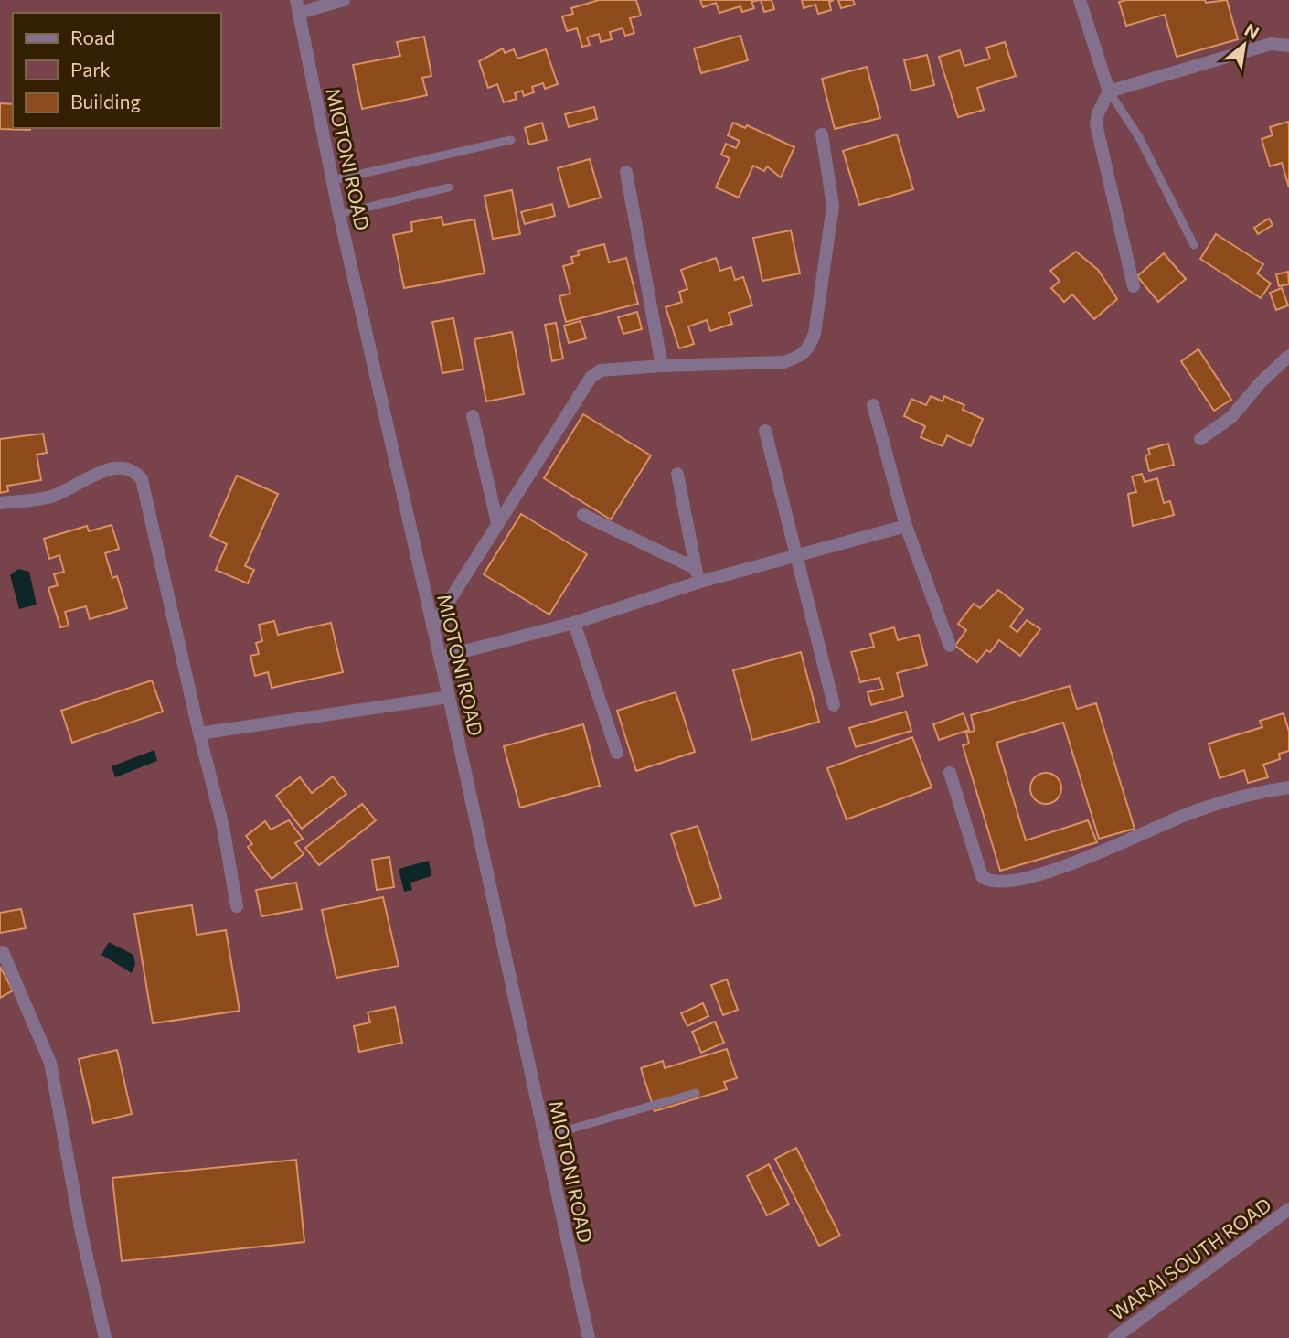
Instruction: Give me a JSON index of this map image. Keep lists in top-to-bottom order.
{
  "streets": {
    "street": ["MIOTONI ROAD", "WARAI SOUTH ROAD"]
  },
  "legend": ["Road", "Park", "Building"],
  "north": "top right"
}
